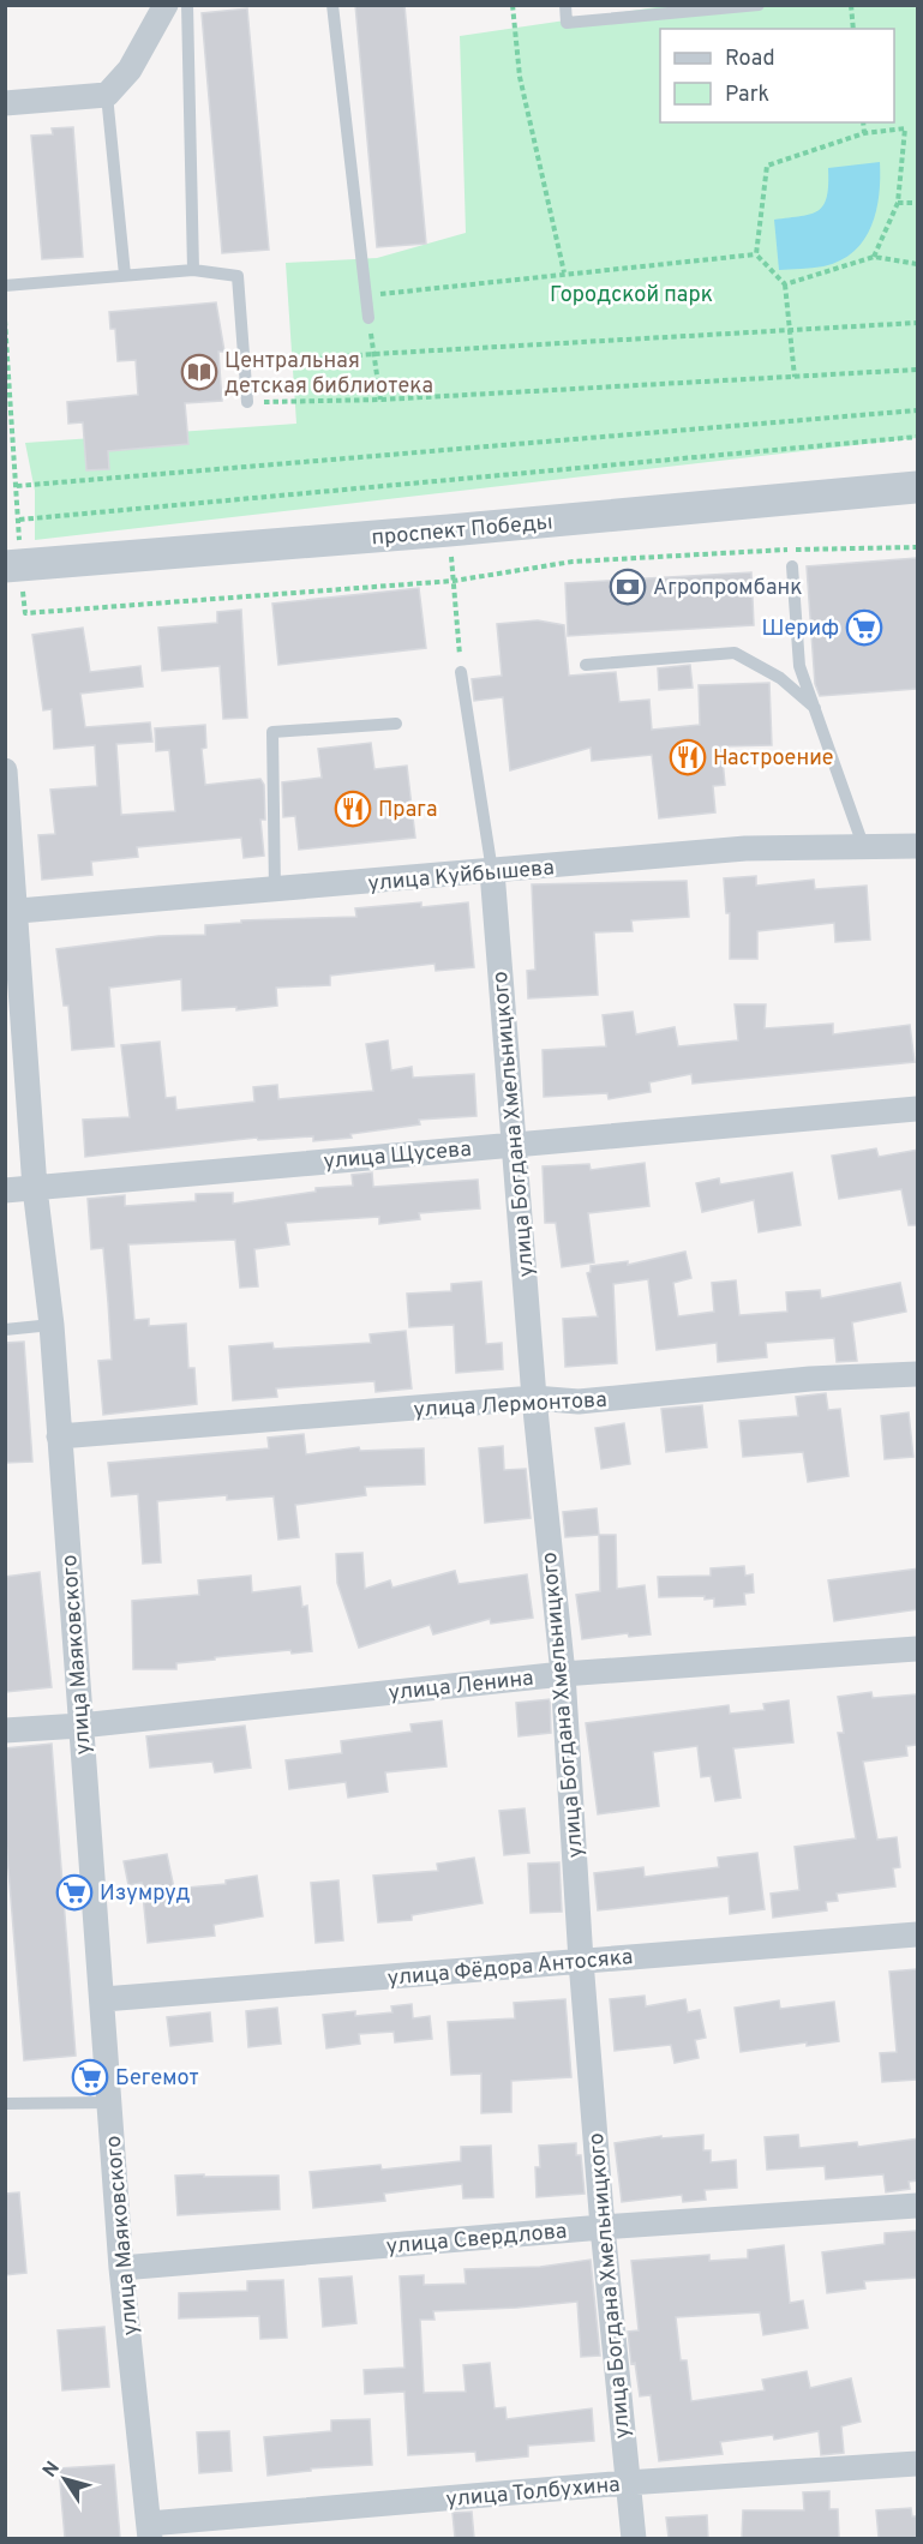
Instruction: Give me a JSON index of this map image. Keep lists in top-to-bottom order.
{
  "streets": {
    "street": [
      "проспект Победы",
      "улица Куйбышева",
      "улица Богдана Хмельницкого",
      "улица Щусева",
      "улица Лермонтова",
      "улица Маяковского",
      "улица Ленина",
      "улица Фёдора Антосяка",
      "улица Свердлова",
      "улица Толбухина"
    ]
  },
  "crossings": [
    ["улица Куйбышева", "улица Богдана Хмельницкого"],
    ["улица Куйбышева", "улица Маяковского"],
    ["улица Богдана Хмельницкого", "улица Щусева"],
    ["улица Богдана Хмельницкого", "улица Лермонтова"],
    ["улица Богдана Хмельницкого", "улица Ленина"],
    ["улица Богдана Хмельницкого", "улица Фёдора Антосяка"],
    ["улица Богдана Хмельницкого", "улица Свердлова"],
    ["улица Богдана Хмельницкого", "улица Толбухина"],
    ["улица Щусева", "улица Маяковского"],
    ["улица Лермонтова", "улица Маяковского"],
    ["улица Маяковского", "улица Ленина"],
    ["улица Маяковского", "улица Фёдора Антосяка"],
    ["улица Маяковского", "улица Свердлова"],
    ["улица Маяковского", "улица Толбухина"]
  ],
  "parks": ["Городской парк"],
  "places": {
    "library": ["Центральная детская библиотека"],
    "bank": ["Агропромбанк"],
    "supermarket": ["Шериф", "Изумруд", "Бегемот"],
    "restaurant": ["Настроение", "Прага"]
  },
  "legend": ["Road", "Park"],
  "north": "top left"
}
